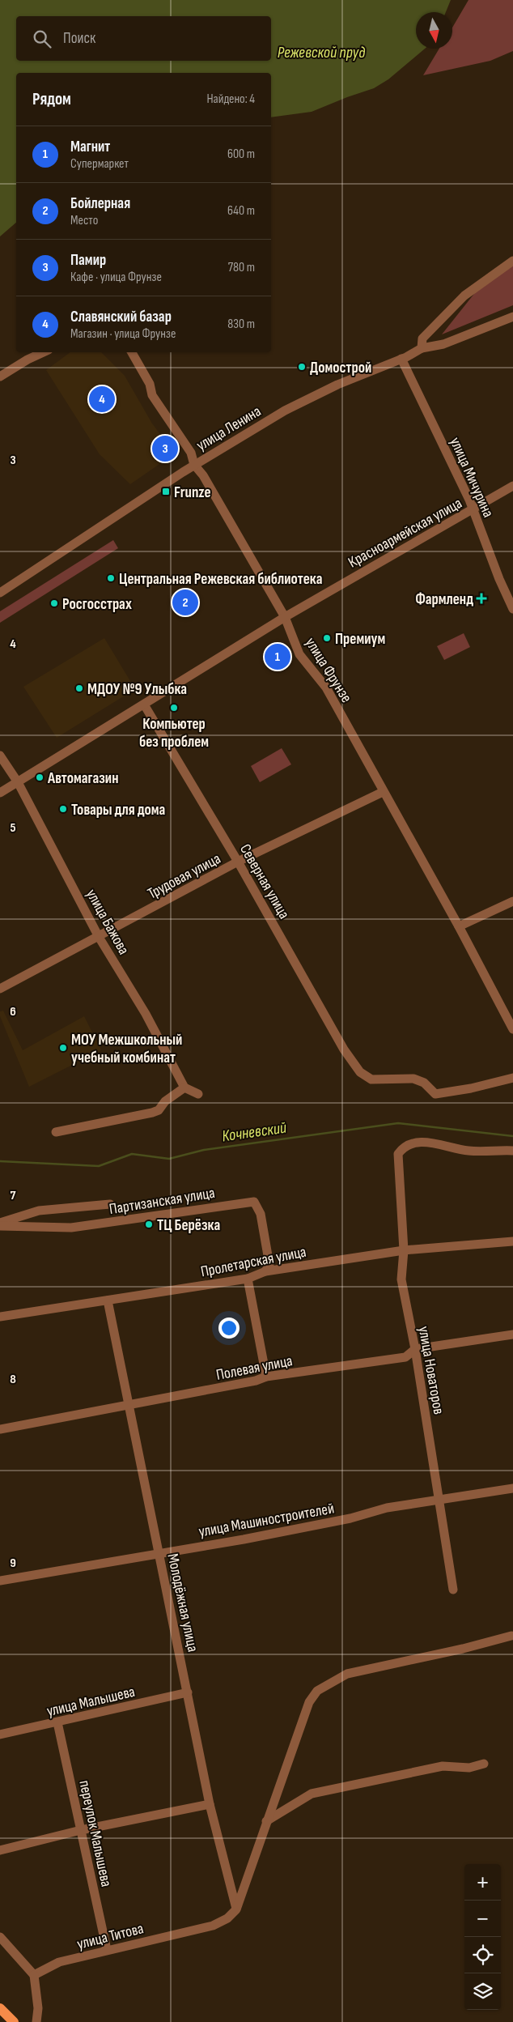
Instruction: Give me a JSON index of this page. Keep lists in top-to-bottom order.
{
  "streets": {
    "street": [
      "улица Ленина",
      "улица Мичурина",
      "Красноармейская улица",
      "улица Фрунзе",
      "Трудовая улица",
      "Северная улица",
      "улица Бажова",
      "Партизанская улица",
      "Пролетарская улица",
      "Полевая улица",
      "улица Новаторов",
      "улица Машиностроителей",
      "Молодёжная улица",
      "улица Малышева",
      "переулок Малышева",
      "улица Титова"
    ]
  },
  "crossings": [
    ["улица Ленина", "улица Мичурина"],
    ["улица Ленина", "улица Фрунзе"],
    ["улица Мичурина", "Красноармейская улица"],
    ["Красноармейская улица", "улица Фрунзе"],
    ["Красноармейская улица", "Северная улица"],
    ["Красноармейская улица", "улица Бажова"],
    ["улица Фрунзе", "Трудовая улица"],
    ["Трудовая улица", "Северная улица"],
    ["Трудовая улица", "улица Бажова"],
    ["Партизанская улица", "Пролетарская улица"],
    ["Пролетарская улица", "улица Новаторов"],
    ["Пролетарская улица", "Молодёжная улица"],
    ["Полевая улица", "улица Новаторов"],
    ["Полевая улица", "Молодёжная улица"],
    ["улица Новаторов", "улица Машиностроителей"],
    ["улица Машиностроителей", "Молодёжная улица"],
    ["Молодёжная улица", "улица Малышева"],
    ["Молодёжная улица", "улица Титова"],
    ["улица Малышева", "переулок Малышева"],
    ["переулок Малышева", "улица Титова"]
  ],
  "water": ["Режевской пруд", "Кочневский"],
  "places": {
    "other": [
      "Домострой",
      "Центральная Режевская библиотека",
      "Росгосстрах",
      "Премиум",
      "МДОУ №9 Улыбка",
      "Компьютер без проблем",
      "Автомагазин",
      "Товары для дома",
      "МОУ Межшкольный учебный комбинат",
      "ТЦ Берёзка"
    ],
    "transit": ["Frunze"],
    "health": ["Фармленд"]
  },
  "north": "bottom",
  "page": {
    "search": "Поиск",
    "heading": ["Рядом", "Найдено: 4"],
    "list": [
      {
        "mark": "1",
        "name": "Магнит",
        "note": "Супермаркет",
        "value": "600 m"
      },
      {
        "mark": "2",
        "name": "Бойлерная",
        "note": "Место",
        "value": "640 m"
      },
      {
        "mark": "3",
        "name": "Памир",
        "note": "Кафе · улица Фрунзе",
        "value": "780 m"
      },
      {
        "mark": "4",
        "name": "Славянский базар",
        "note": "Магазин · улица Фрунзе",
        "value": "830 m"
      }
    ],
    "pins": [
      "4",
      "3",
      "2",
      "1"
    ],
    "map_buttons": ["+", "−"]
  },
  "grid": {
    "rows": [
      "3",
      "4",
      "5",
      "6",
      "7",
      "8",
      "9"
    ]
  }
}
